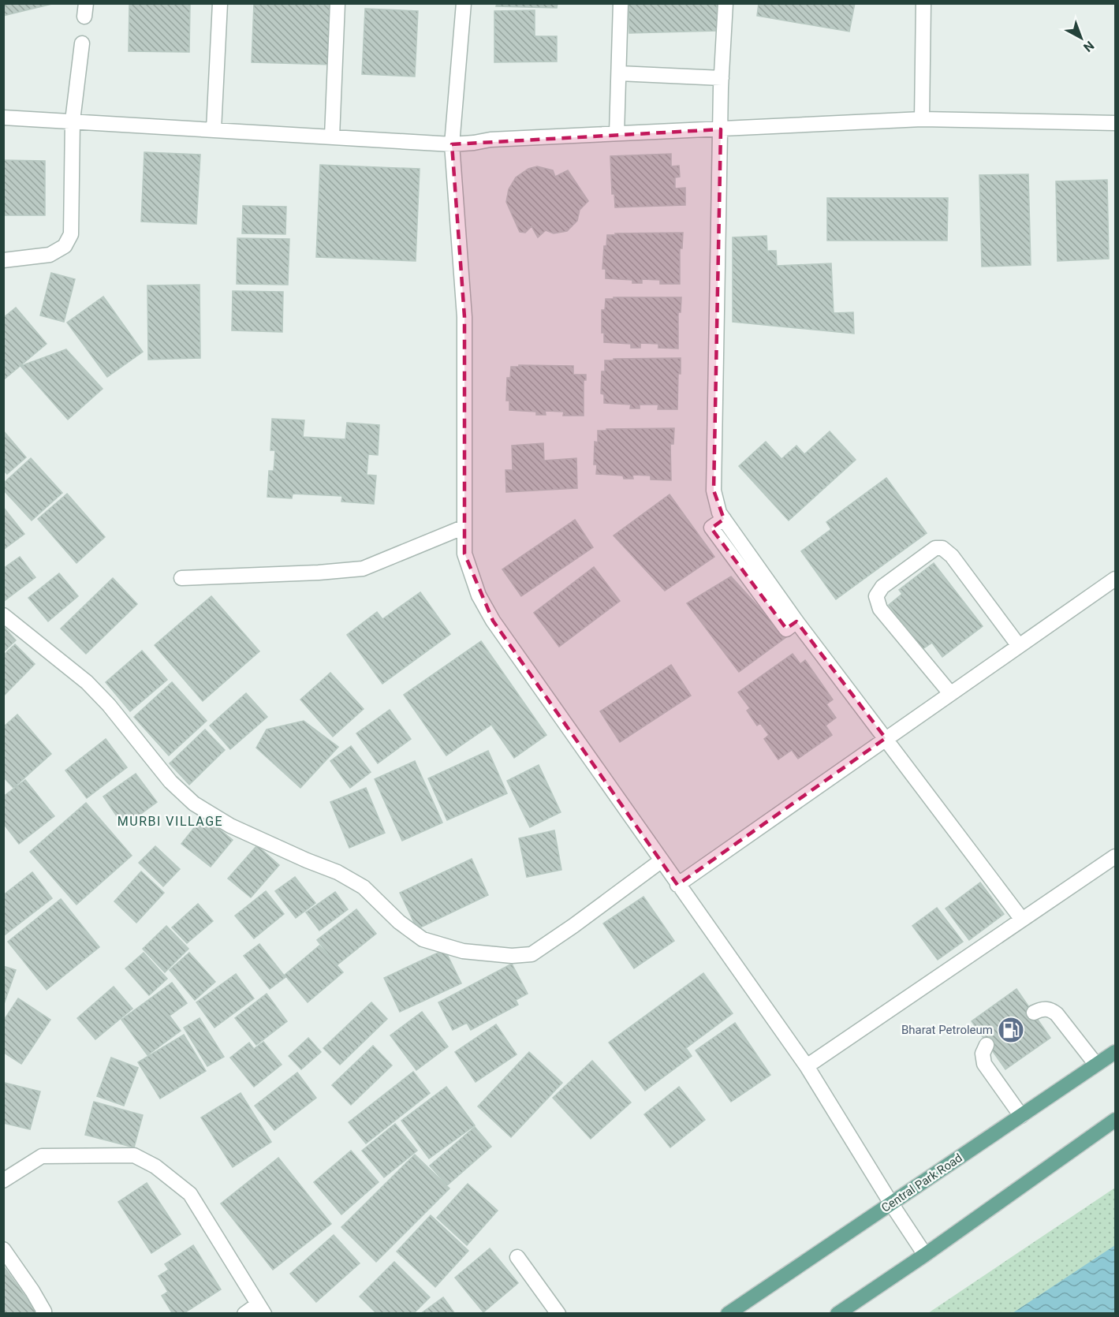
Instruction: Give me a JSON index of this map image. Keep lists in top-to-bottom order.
{
  "streets": {
    "main road": ["Central Park Road"]
  },
  "districts": ["MURBI VILLAGE"],
  "places": {
    "fuel station": ["Bharat Petroleum"]
  },
  "north": "bottom right"
}
